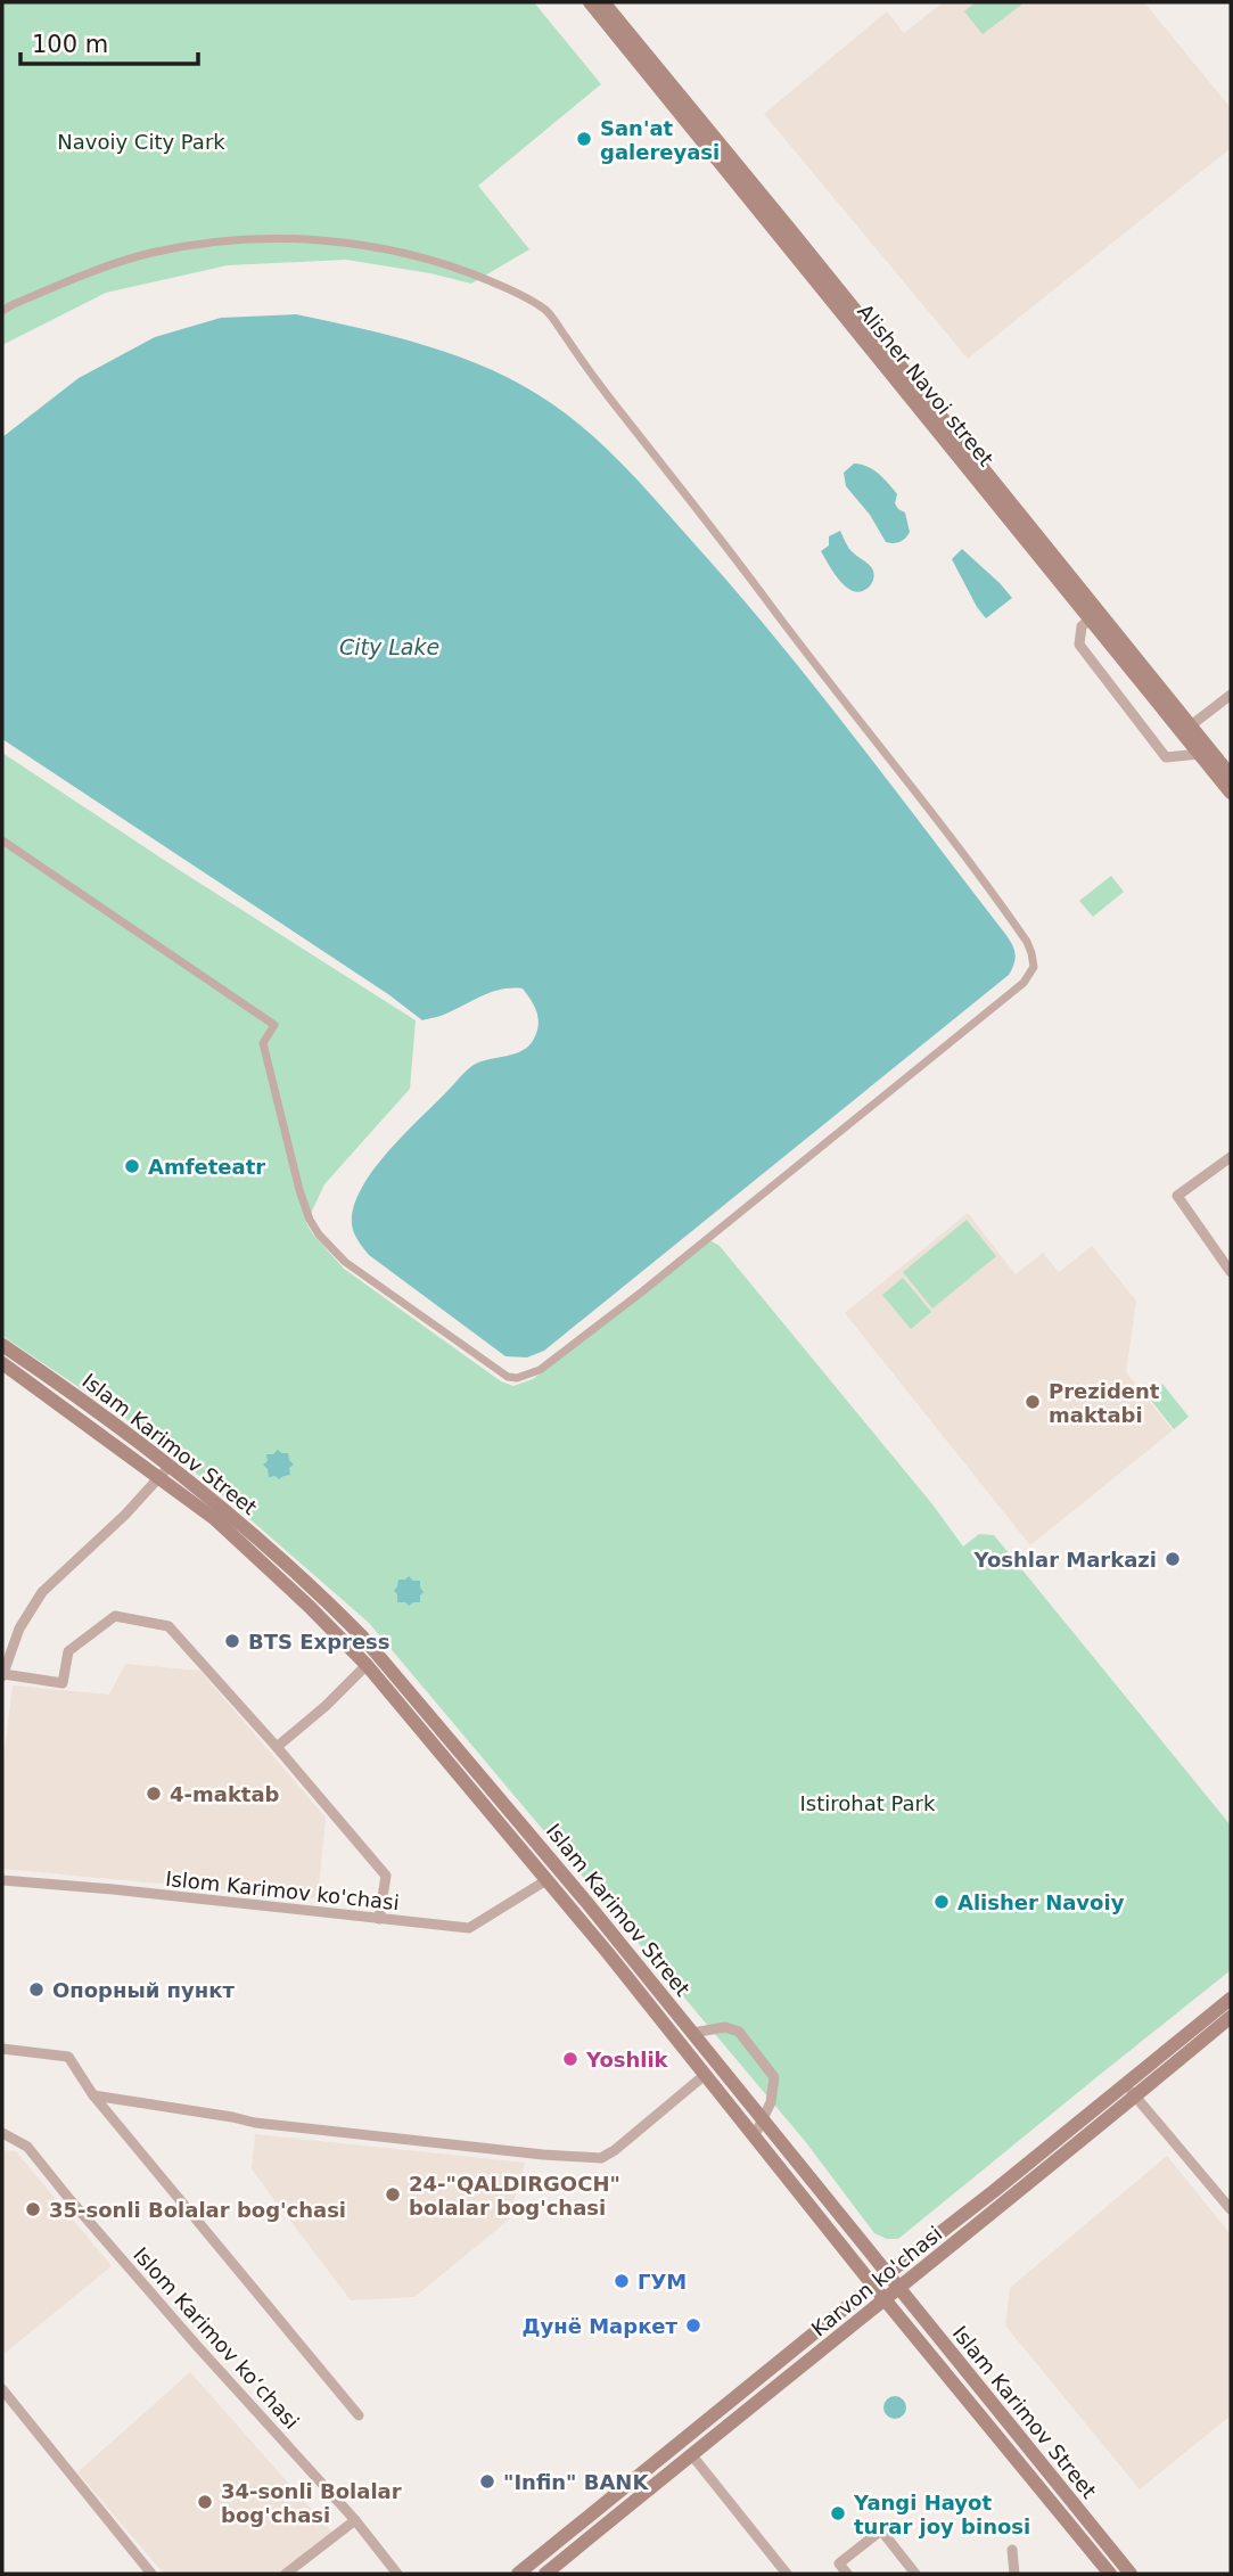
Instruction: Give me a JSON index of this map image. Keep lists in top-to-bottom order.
{
  "streets": {
    "main road": ["Alisher Navoi street", "Islam Karimov Street", "Karvon ko'chasi"],
    "street": ["Islom Karimov ko'chasi", "Islom Karimov ko‘chasi"]
  },
  "crossings": [
    ["Islam Karimov Street", "Islom Karimov ko'chasi"],
    ["Islam Karimov Street", "Karvon ko'chasi"]
  ],
  "water": ["City Lake"],
  "parks": ["Navoiy City Park", "Istirohat Park"],
  "places": [
    "San'at galereyasi",
    "Amfeteatr",
    "Prezident maktabi",
    "Yoshlar Markazi",
    "BTS Express",
    "4-maktab",
    "Alisher Navoiy",
    "Опорный пункт",
    "Yoshlik",
    "24-\"QALDIRGOCH\" bolalar bog'chasi",
    "35-sonli Bolalar bog'chasi",
    "ГУМ",
    "Дунё Маркет",
    "\"Infin\" BANK",
    "34-sonli Bolalar bog'chasi",
    "Yangi Hayot turar joy binosi"
  ],
  "scale_bar": "100 m"
}
